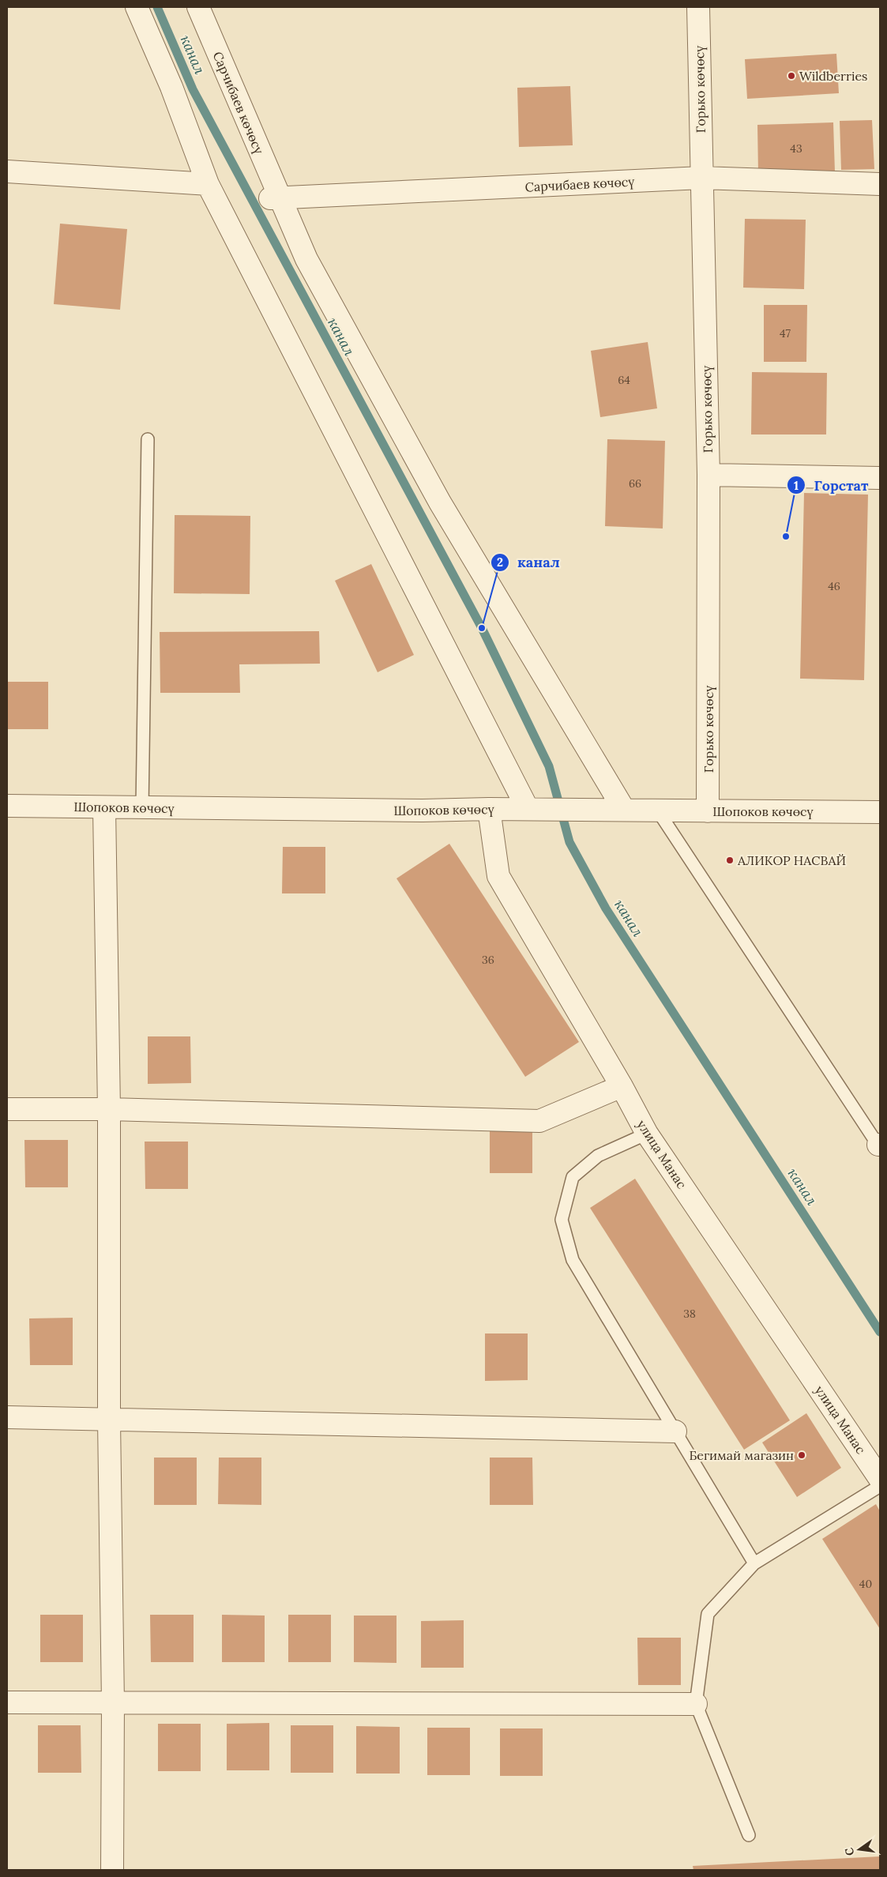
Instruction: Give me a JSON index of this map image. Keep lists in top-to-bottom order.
{
  "streets": {
    "street": [
      "Горько көчөсү",
      "Сарчибаев көчөсү",
      "Шопоков көчөсү",
      "улица Манас"
    ]
  },
  "crossings": [
    ["Горько көчөсү", "Сарчибаев көчөсү"],
    ["Горько көчөсү", "Шопоков көчөсү"],
    ["Шопоков көчөсү", "улица Манас"]
  ],
  "water": ["канал"],
  "places": [
    "Wildberries",
    "Горстат",
    "канал",
    "АЛИКОР НАСВАЙ",
    "Бегимай магазин"
  ],
  "house_numbers": [
    "43",
    "47",
    "64",
    "66",
    "46",
    "36",
    "38",
    "40"
  ],
  "north": "left"
}
